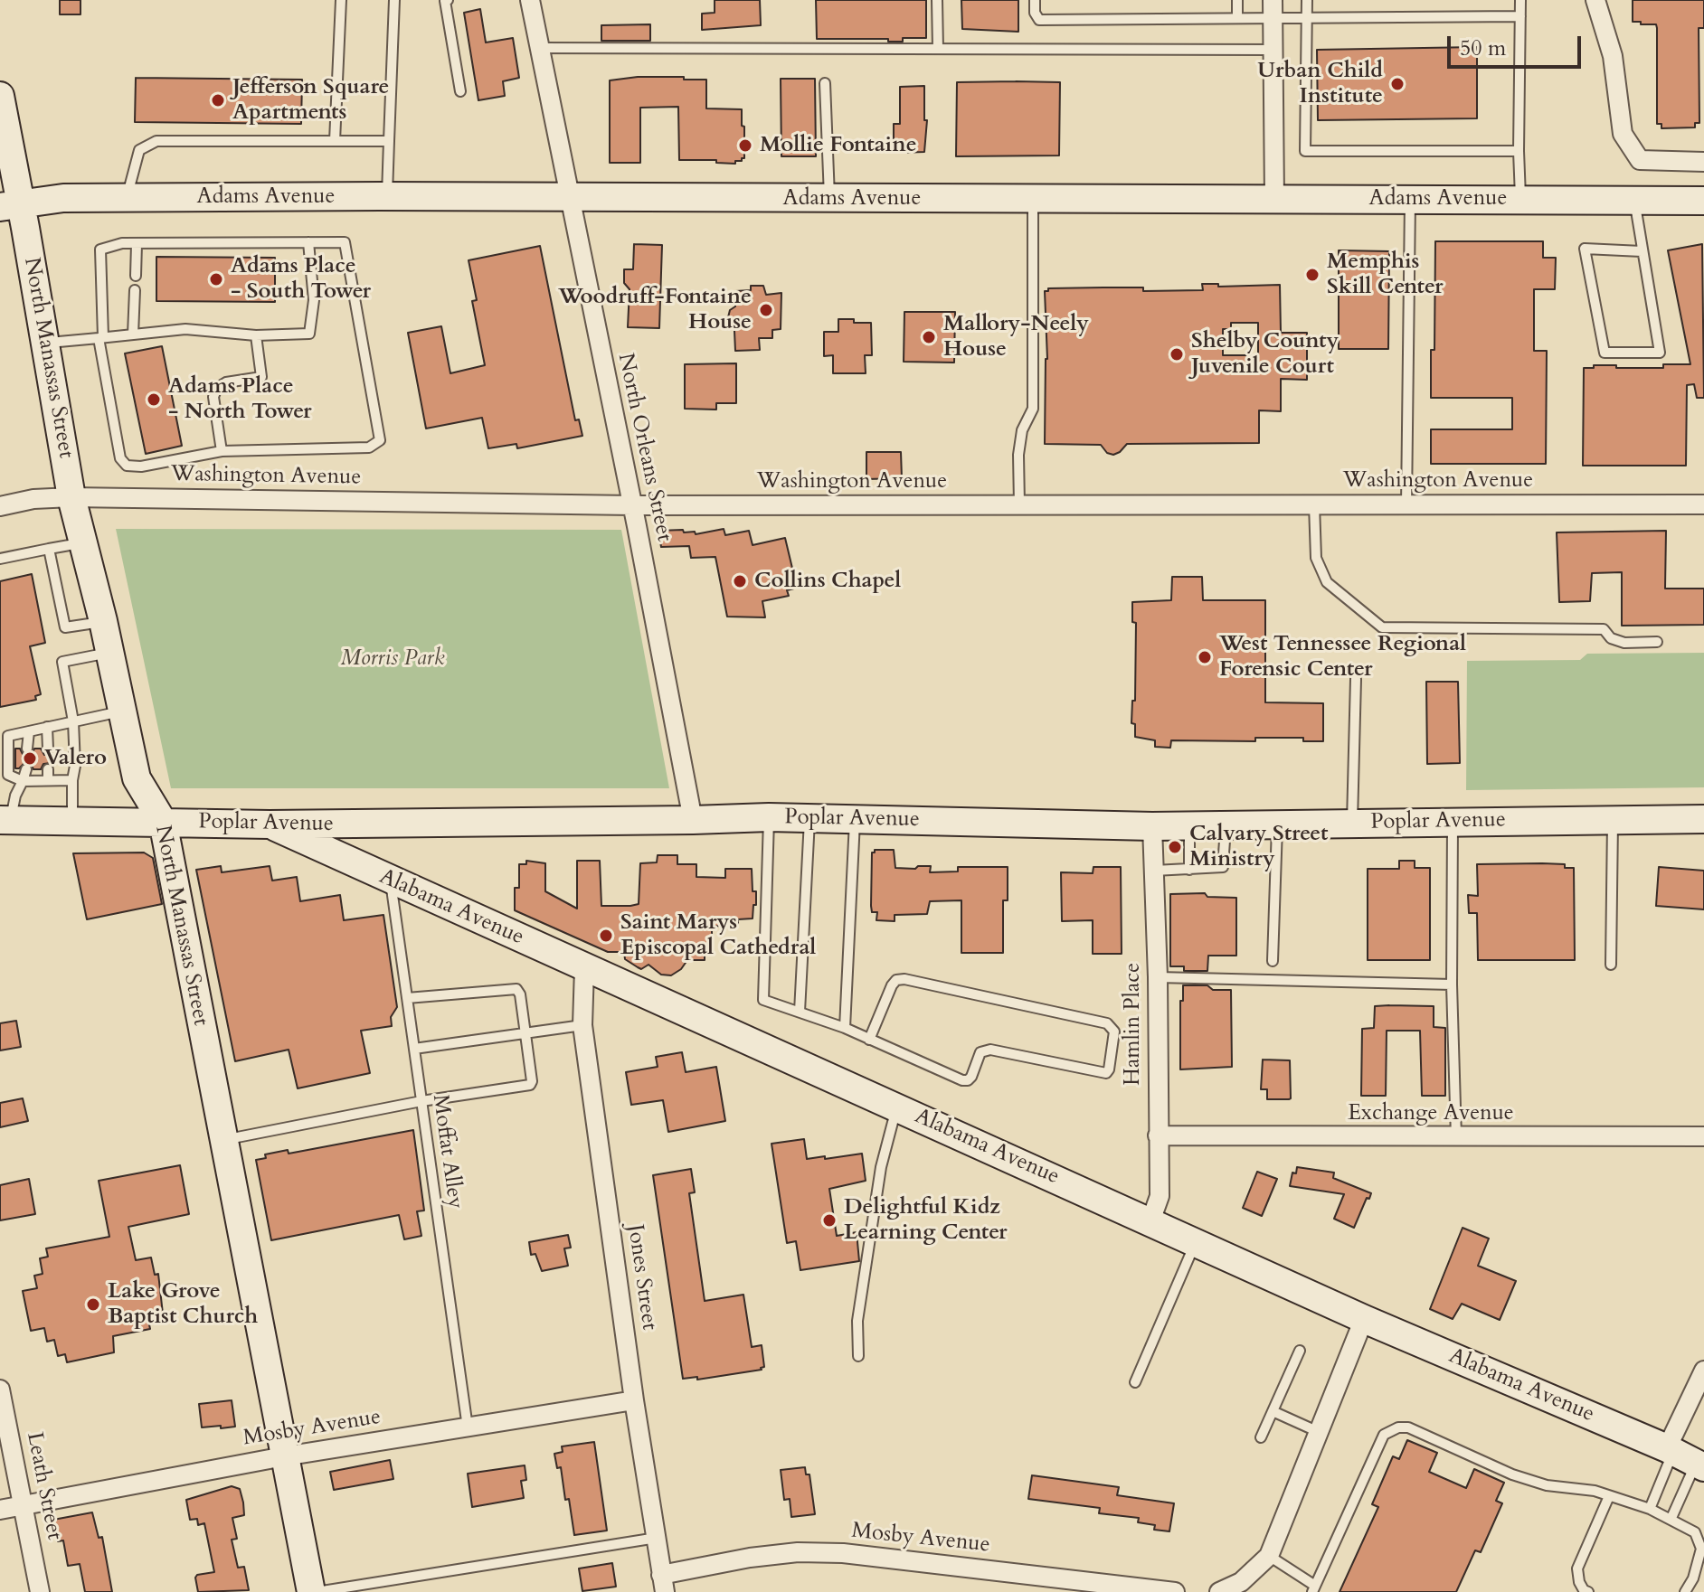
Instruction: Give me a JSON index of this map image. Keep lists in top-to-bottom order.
{
  "streets": {
    "street": [
      "Adams Avenue",
      "North Manassas Street",
      "North Orleans Street",
      "Washington Avenue",
      "Poplar Avenue",
      "Alabama Avenue",
      "Hamlin Place",
      "Exchange Avenue",
      "Jones Street",
      "Mosby Avenue",
      "Leath Street"
    ],
    "lane": ["Moffat Alley"]
  },
  "crossings": [
    ["Adams Avenue", "North Manassas Street"],
    ["Adams Avenue", "North Orleans Street"],
    ["North Manassas Street", "Washington Avenue"],
    ["North Manassas Street", "Poplar Avenue"],
    ["North Manassas Street", "Mosby Avenue"],
    ["North Orleans Street", "Washington Avenue"],
    ["North Orleans Street", "Poplar Avenue"],
    ["Poplar Avenue", "Alabama Avenue"],
    ["Poplar Avenue", "Hamlin Place"],
    ["Alabama Avenue", "Hamlin Place"],
    ["Alabama Avenue", "Moffat Alley"],
    ["Alabama Avenue", "Jones Street"],
    ["Hamlin Place", "Exchange Avenue"],
    ["Moffat Alley", "Mosby Avenue"],
    ["Jones Street", "Mosby Avenue"],
    ["Mosby Avenue", "Leath Street"]
  ],
  "parks": ["Morris Park"],
  "places": [
    "Urban Child Institute",
    "Jefferson Square Apartments",
    "Mollie Fontaine",
    "Memphis Skill Center",
    "Adams Place - South Tower",
    "Woodruff-Fontaine House",
    "Mallory-Neely House",
    "Shelby County Juvenile Court",
    "Adams Place - North Tower",
    "Collins Chapel",
    "West Tennessee Regional Forensic Center",
    "Valero",
    "Calvary Street Ministry",
    "Saint Marys Episcopal Cathedral",
    "Delightful Kidz Learning Center",
    "Lake Grove Baptist Church"
  ],
  "scale_bar": "50 m"
}
